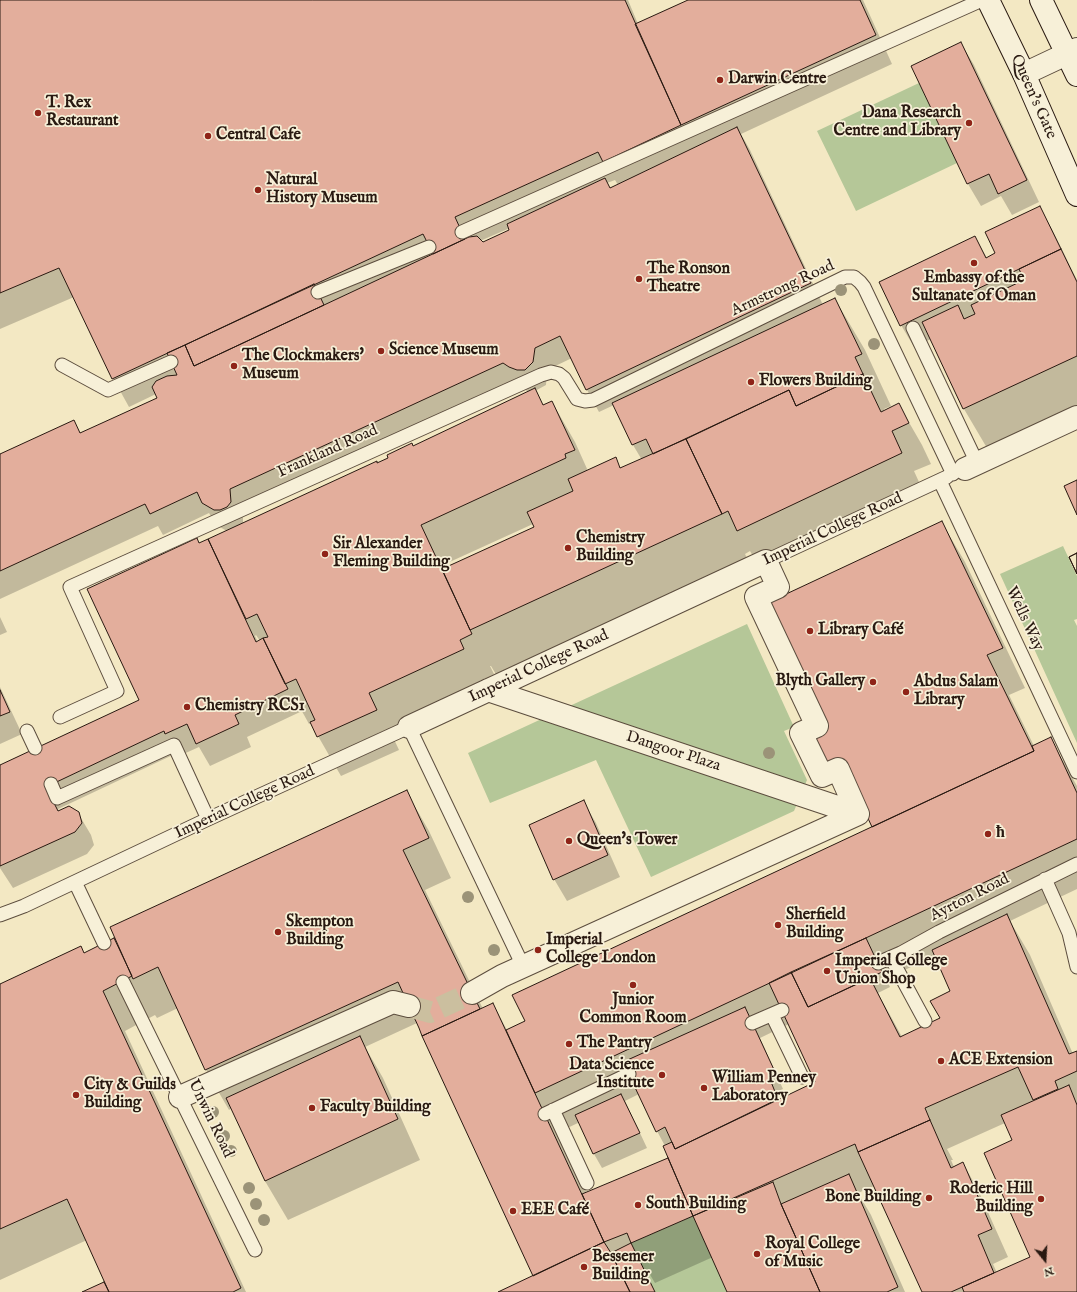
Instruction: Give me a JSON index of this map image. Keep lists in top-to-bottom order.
{
  "streets": {
    "street": ["Queen's Gate", "Imperial College Road", "Dangoor Plaza"],
    "lane": [
      "Armstrong Road",
      "Frankland Road",
      "Wells Way",
      "Ayrton Road",
      "Unwin Road"
    ]
  },
  "crossings": [
    ["Armstrong Road", "Frankland Road"],
    ["Armstrong Road", "Imperial College Road"],
    ["Imperial College Road", "Wells Way"],
    ["Imperial College Road", "Dangoor Plaza"]
  ],
  "places": [
    "Darwin Centre",
    "T. Rex Restaurant",
    "Dana Research Centre and Library",
    "Central Cafe",
    "Natural History Museum",
    "Embassy of the Sultanate of Oman",
    "The Ronson Theatre",
    "Science Museum",
    "The Clockmakers' Museum",
    "Flowers Building",
    "Chemistry Building",
    "Sir Alexander Fleming Building",
    "Library Café",
    "Blyth Gallery",
    "Abdus Salam Library",
    "Chemistry RCS1",
    "ħ",
    "Queen's Tower",
    "Sherfield Building",
    "Skempton Building",
    "Imperial College London",
    "Imperial College Union Shop",
    "Junior Common Room",
    "The Pantry",
    "ACE Extension",
    "Data Science Institute",
    "William Penney Laboratory",
    "City & Guilds Building",
    "Faculty Building",
    "Bone Building",
    "Roderic Hill Building",
    "South Building",
    "EEE Café",
    "Royal College of Music",
    "Bessemer Building"
  ],
  "north": "bottom"
}
